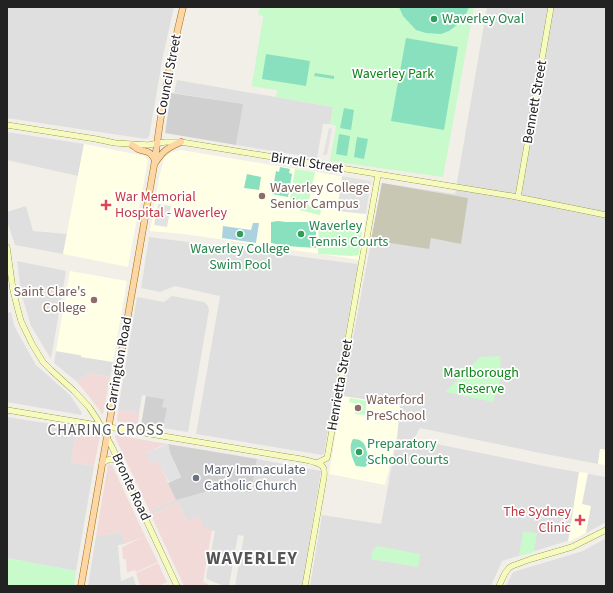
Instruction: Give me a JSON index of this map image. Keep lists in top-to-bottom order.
{
  "streets": {
    "main road": [
      "Council Street",
      "Bennett Street",
      "Birrell Street",
      "Carrington Road",
      "Henrietta Street",
      "Bronte Road"
    ]
  },
  "crossings": [
    ["Council Street", "Birrell Street"],
    ["Council Street", "Carrington Road"],
    ["Bennett Street", "Birrell Street"],
    ["Birrell Street", "Carrington Road"],
    ["Birrell Street", "Henrietta Street"],
    ["Carrington Road", "Bronte Road"]
  ],
  "districts": ["CHARING CROSS", "WAVERLEY"],
  "parks": ["Waverley Park", "Marlborough Reserve"],
  "places": {
    "other": [
      "Waverley Oval",
      "Waverley College Senior Campus",
      "Waverley College Swim Pool",
      "Waverley Tennis Courts",
      "Saint Clare's College",
      "Waterford PreSchool",
      "Preparatory School Courts",
      "Mary Immaculate Catholic Church"
    ],
    "health": ["War Memorial Hospital - Waverley", "The Sydney Clinic"]
  }
}
